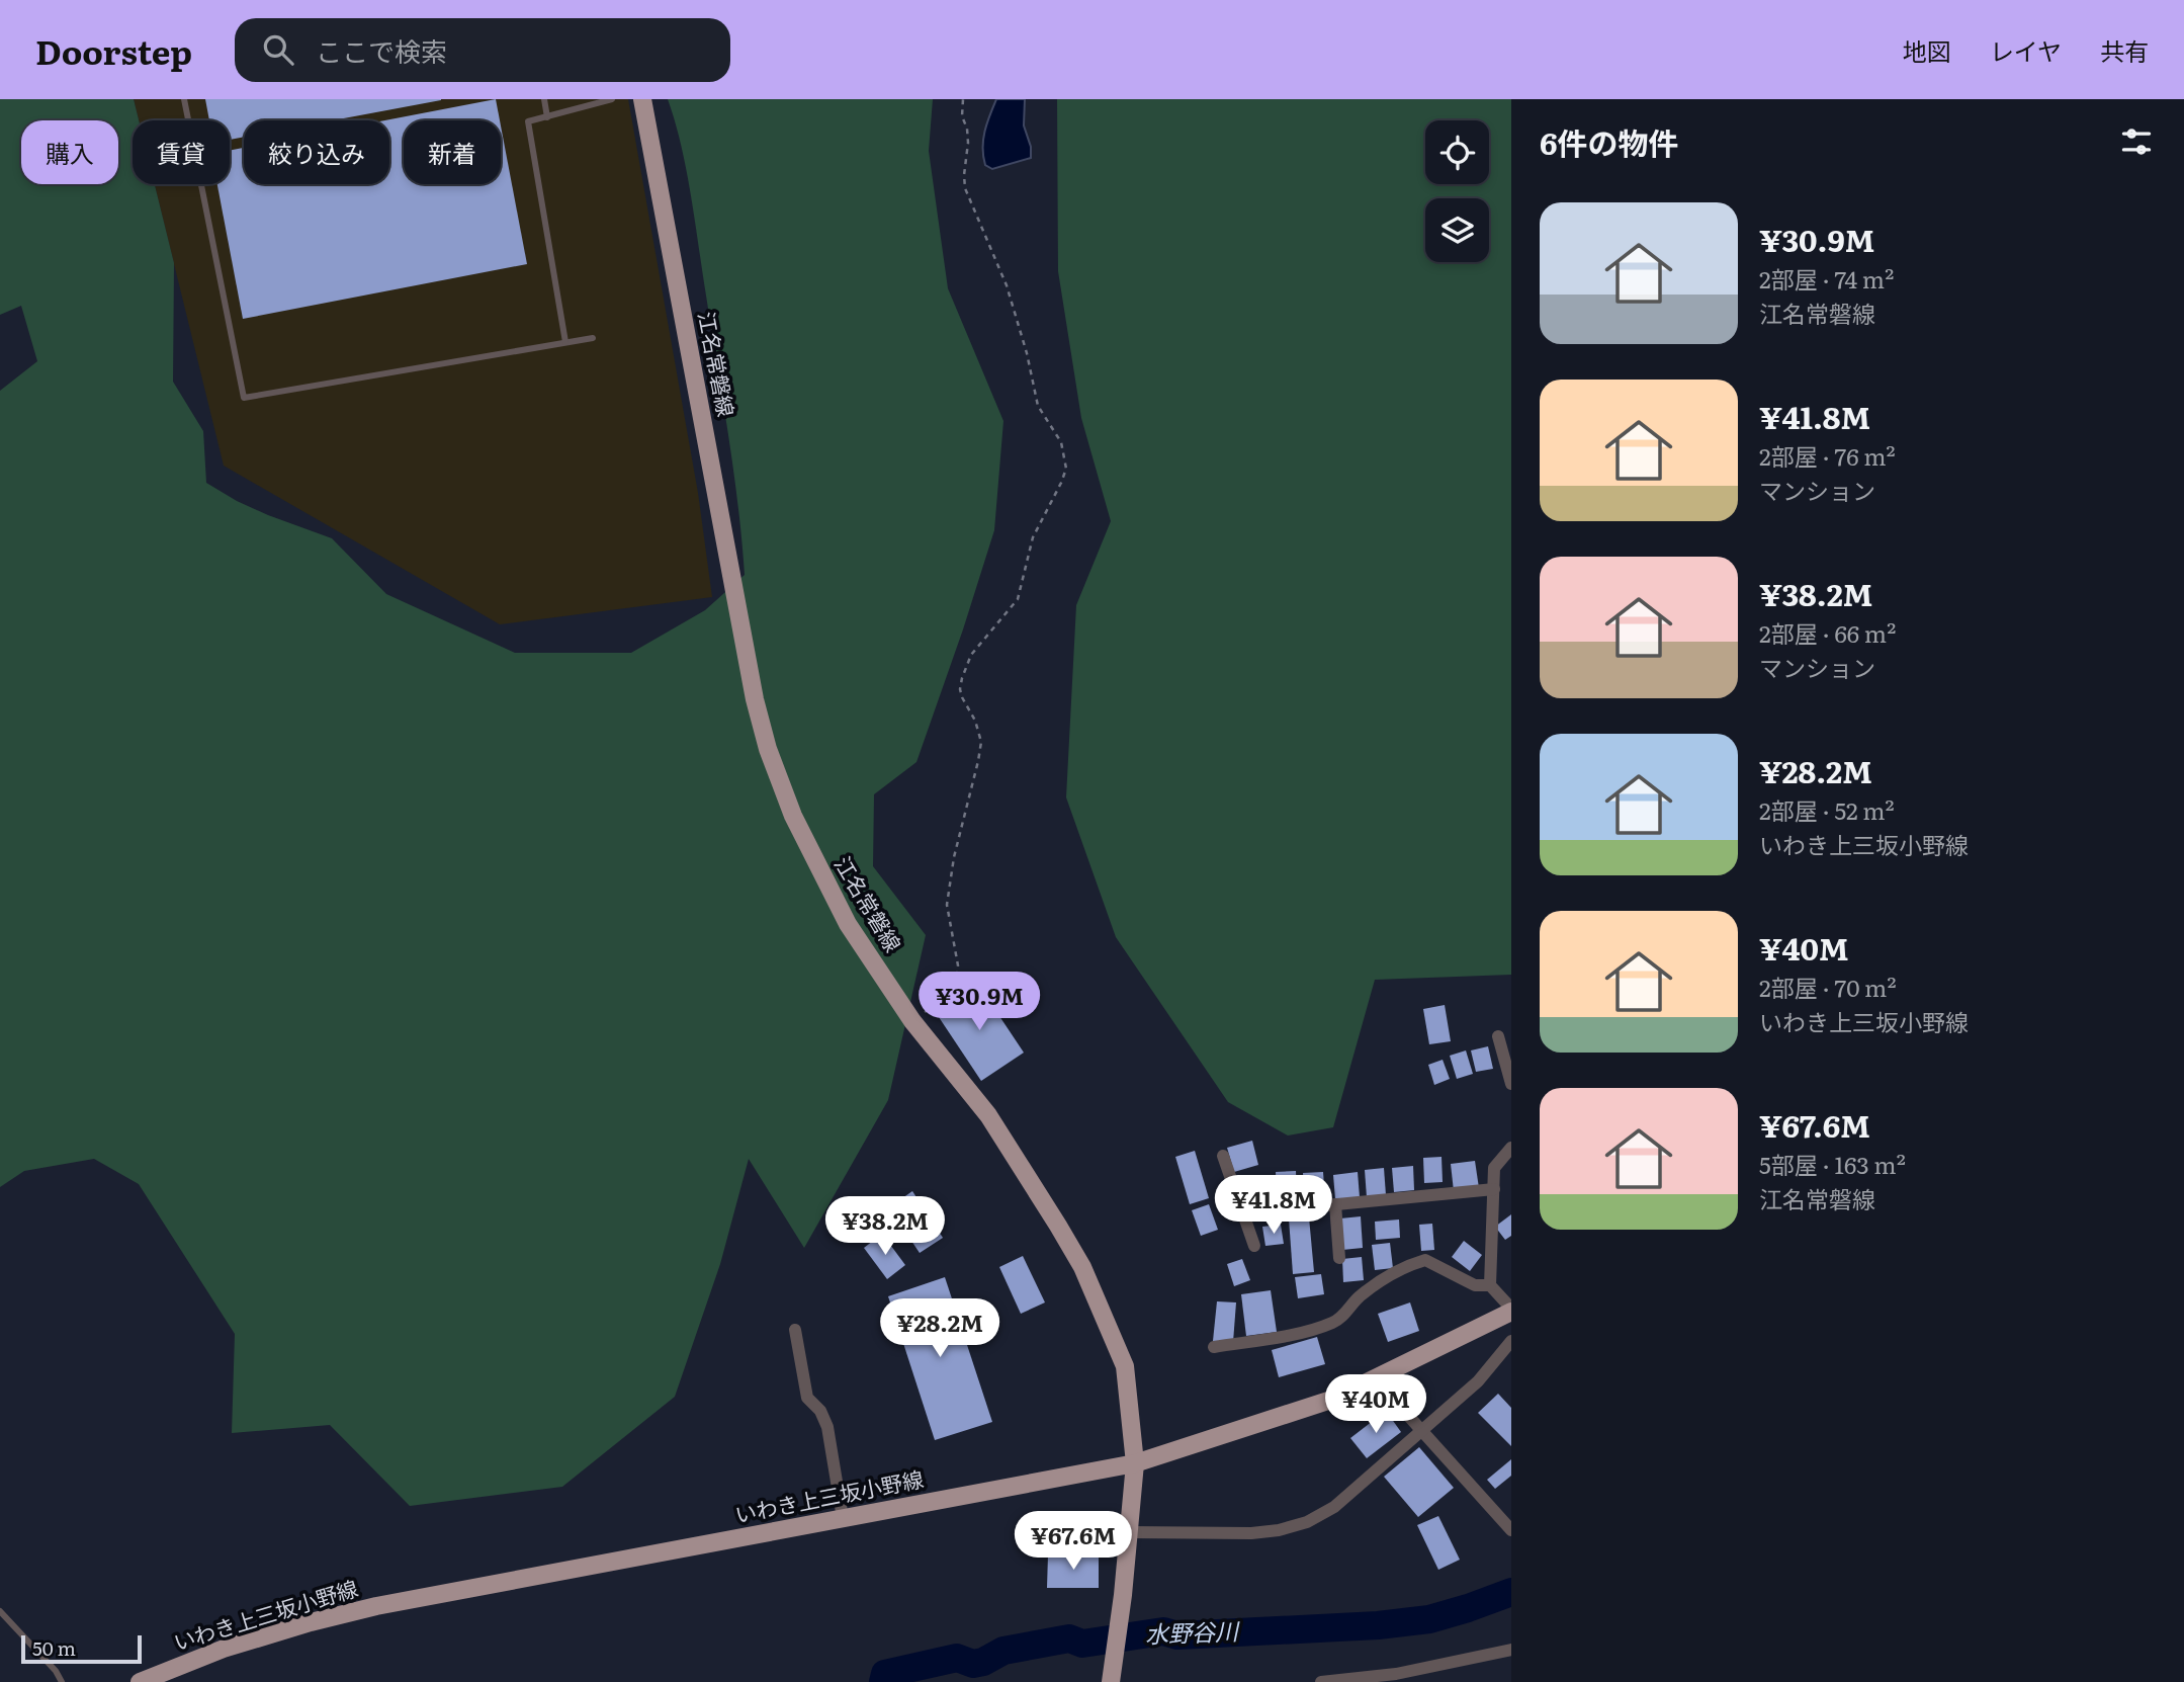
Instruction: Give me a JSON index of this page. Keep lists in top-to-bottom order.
{
  "streets": {
    "main road": ["江名常磐線", "いわき上三坂小野線"]
  },
  "crossings": [
    ["江名常磐線", "いわき上三坂小野線"]
  ],
  "water": ["水野谷川"],
  "scale_bar": "50 m",
  "page": {
    "header": "Doorstep",
    "search": "ここで検索",
    "nav": ["地図", "レイヤ", "共有"],
    "heading": "6件の物件",
    "chip": [
      "購入",
      "賃貸",
      "絞り込み",
      "新着"
    ],
    "list": [
      {
        "name": "¥30.9M",
        "note": "2部屋 · 74 m² · 江名常磐線"
      },
      {
        "name": "¥41.8M",
        "note": "2部屋 · 76 m² · マンション"
      },
      {
        "name": "¥38.2M",
        "note": "2部屋 · 66 m² · マンション"
      },
      {
        "name": "¥28.2M",
        "note": "2部屋 · 52 m² · いわき上三坂小野線"
      },
      {
        "name": "¥40M",
        "note": "2部屋 · 70 m² · いわき上三坂小野線"
      },
      {
        "name": "¥67.6M",
        "note": "5部屋 · 163 m² · 江名常磐線"
      }
    ],
    "price": [
      "¥30.9M",
      "¥41.8M",
      "¥38.2M",
      "¥28.2M",
      "¥40M",
      "¥67.6M"
    ],
    "scale": "50 m"
  }
}
